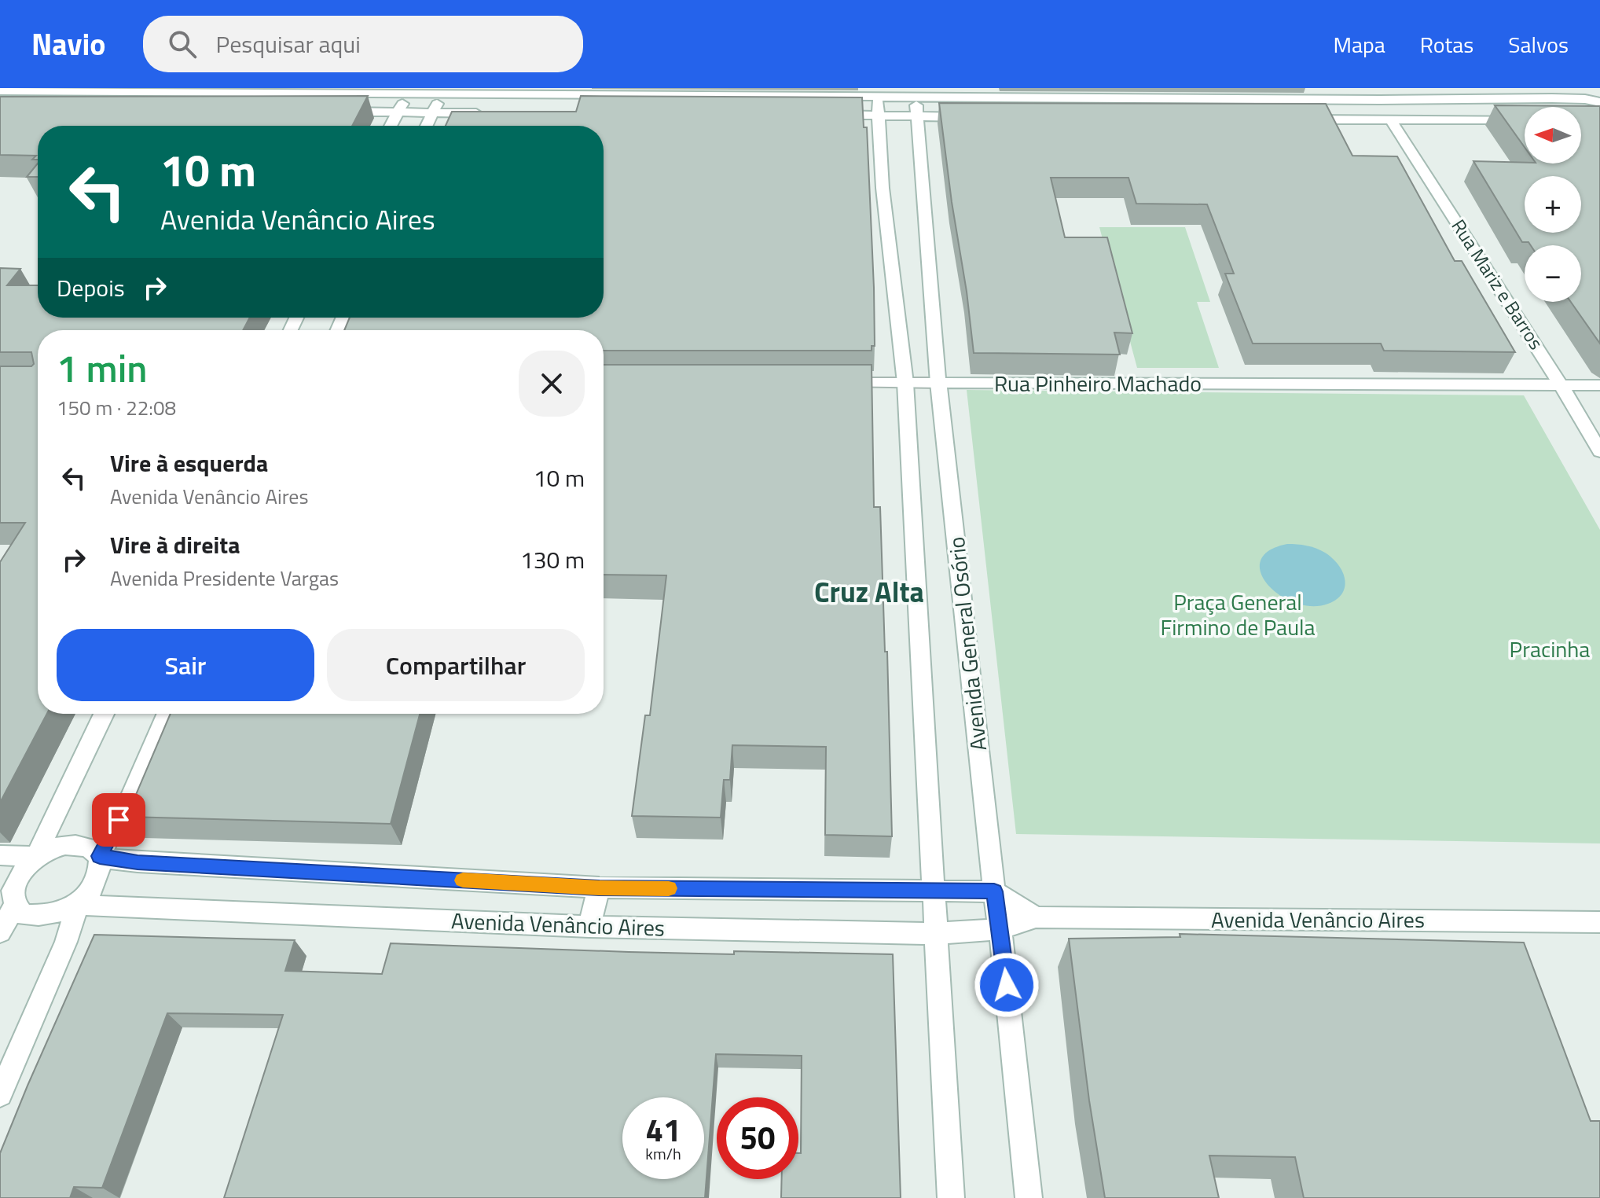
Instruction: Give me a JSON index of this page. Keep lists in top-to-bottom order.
{
  "streets": {
    "main road": [
      "Rua Mariz e Barros",
      "Rua Pinheiro Machado",
      "Avenida General Osório",
      "Avenida Venâncio Aires"
    ]
  },
  "crossings": [
    ["Rua Mariz e Barros", "Rua Pinheiro Machado"],
    ["Rua Pinheiro Machado", "Avenida General Osório"],
    ["Avenida General Osório", "Avenida Venâncio Aires"]
  ],
  "districts": ["Cruz Alta"],
  "parks": ["Praça General Firmino de Paula", "Pracinha"],
  "north": "left",
  "page": {
    "header": "Navio",
    "search": "Pesquisar aqui",
    "nav": ["Mapa", "Rotas", "Salvos"],
    "map_buttons": ["+", "−"],
    "turn": ["10 m", "Avenida Venâncio Aires"],
    "then": "Depois",
    "heading": ["1 min", "150 m · 22:08"],
    "list": [
      {
        "name": "Vire à esquerda",
        "note": "Avenida Venâncio Aires",
        "value": "10 m"
      },
      {
        "name": "Vire à direita",
        "note": "Avenida Presidente Vargas",
        "value": "130 m"
      }
    ],
    "buttons": ["Sair", "Compartilhar"],
    "speed": "41 km/h",
    "limit": "50"
  }
}
